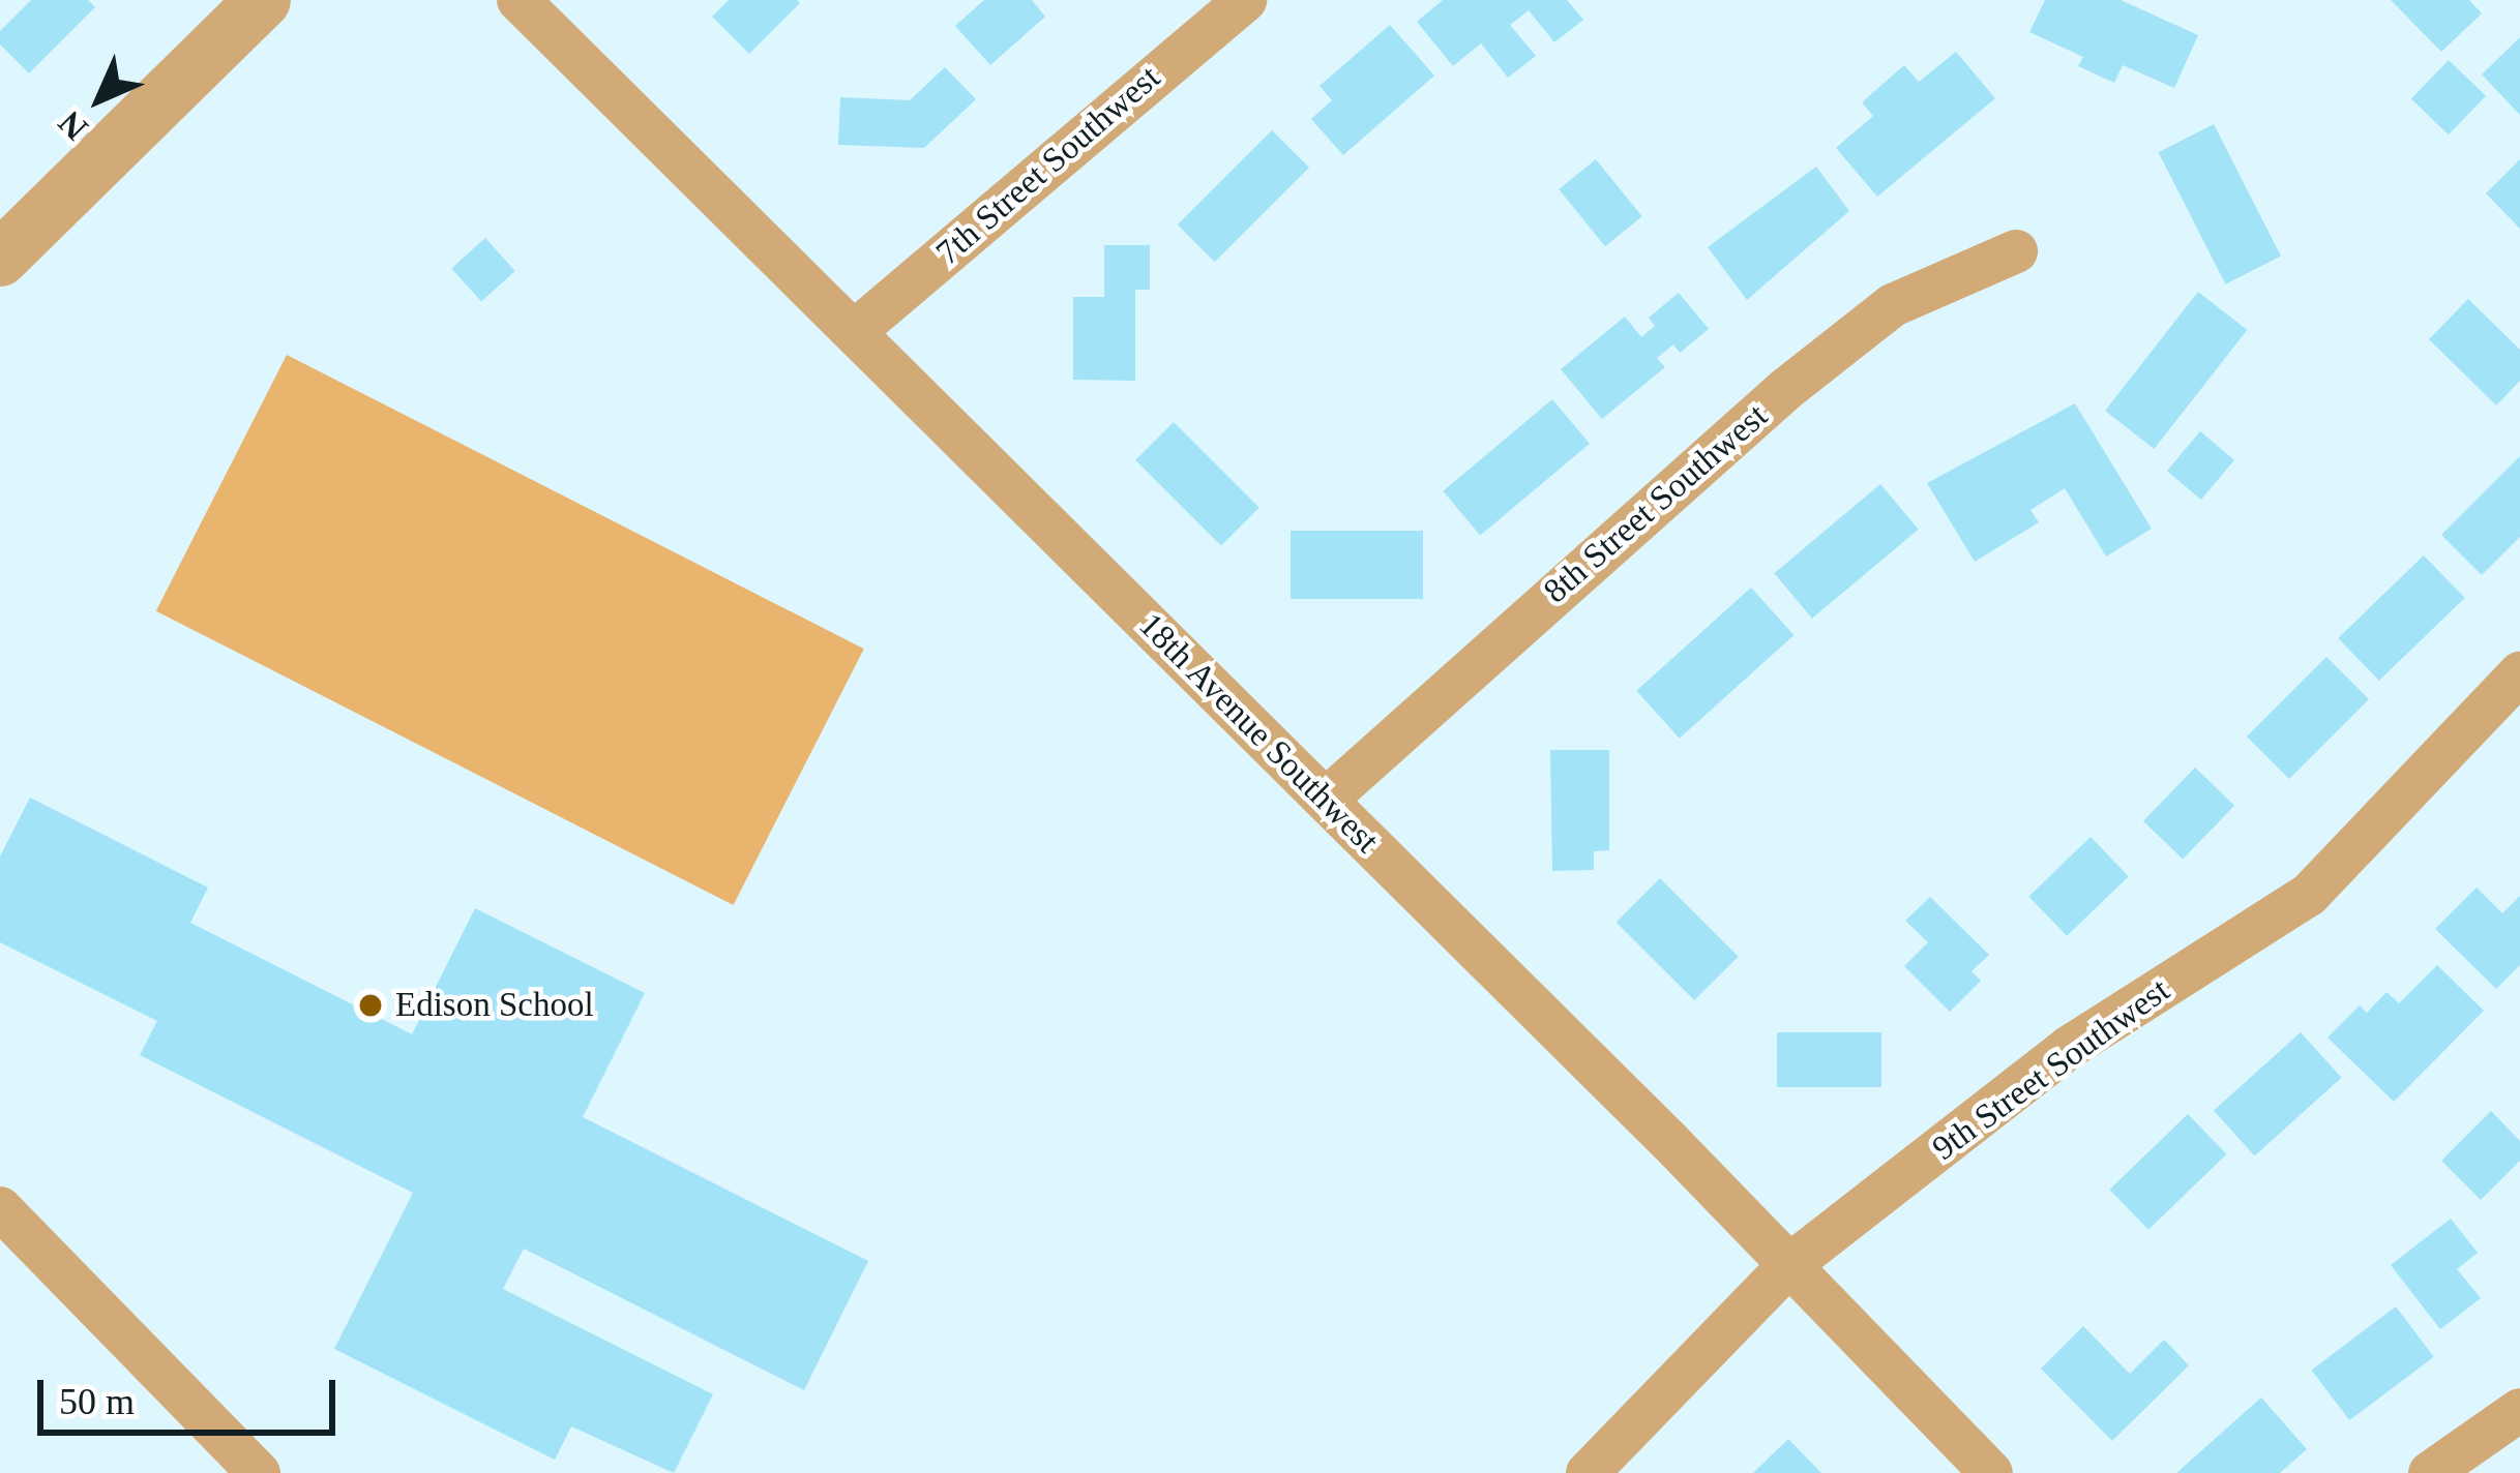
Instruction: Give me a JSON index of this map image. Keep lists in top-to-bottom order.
{
  "streets": {
    "street": [
      "7th Street Southwest",
      "8th Street Southwest",
      "18th Avenue Southwest",
      "9th Street Southwest"
    ]
  },
  "crossings": [
    ["7th Street Southwest", "18th Avenue Southwest"],
    ["8th Street Southwest", "18th Avenue Southwest"],
    ["18th Avenue Southwest", "9th Street Southwest"]
  ],
  "places": ["Edison School"],
  "scale_bar": "50 m",
  "north": "bottom left"
}
